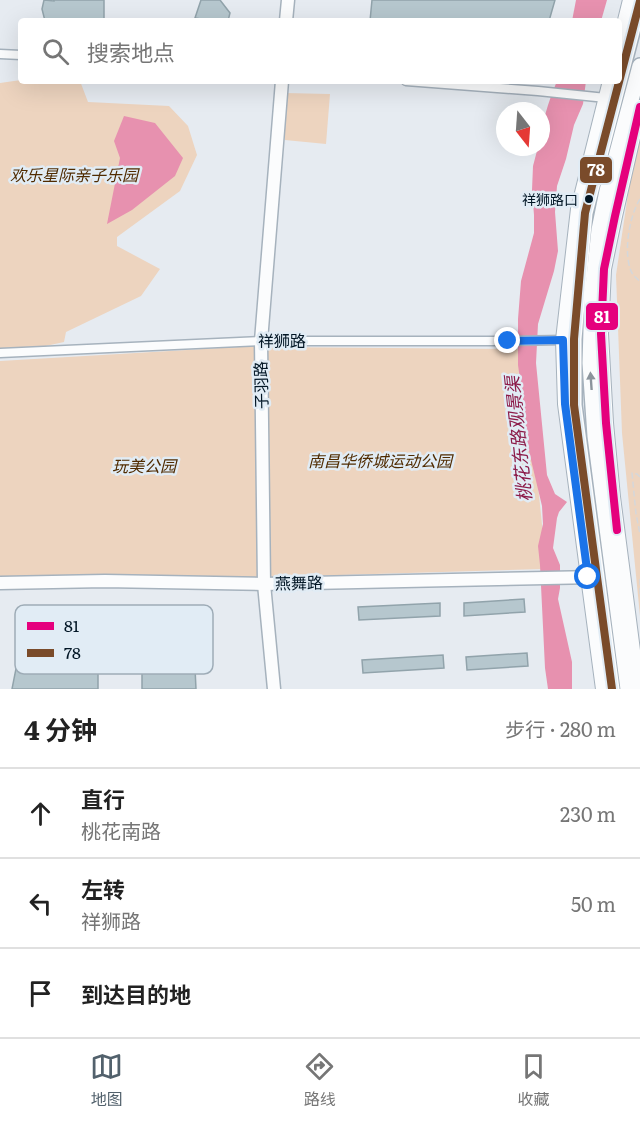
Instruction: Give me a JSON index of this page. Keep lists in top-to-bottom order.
{
  "streets": {
    "street": ["祥狮路", "子羽路", "燕舞路"]
  },
  "crossings": [
    ["祥狮路", "子羽路"],
    ["子羽路", "燕舞路"]
  ],
  "water": ["桃花东路观景渠"],
  "parks": ["欢乐星际亲子乐园", "南昌华侨城运动公园", "玩美公园"],
  "places": ["祥狮路口"],
  "lines": ["transit line 78", "transit line 81"],
  "legend": ["81", "78"],
  "north": "bottom",
  "page": {
    "search": "搜索地点",
    "heading": ["4 分钟", "步行 · 280 m"],
    "list": [
      ["直行", "桃花南路", "230 m"],
      ["左转", "祥狮路", "50 m"],
      "到达目的地"
    ],
    "nav": ["地图", "路线", "收藏"]
  }
}
